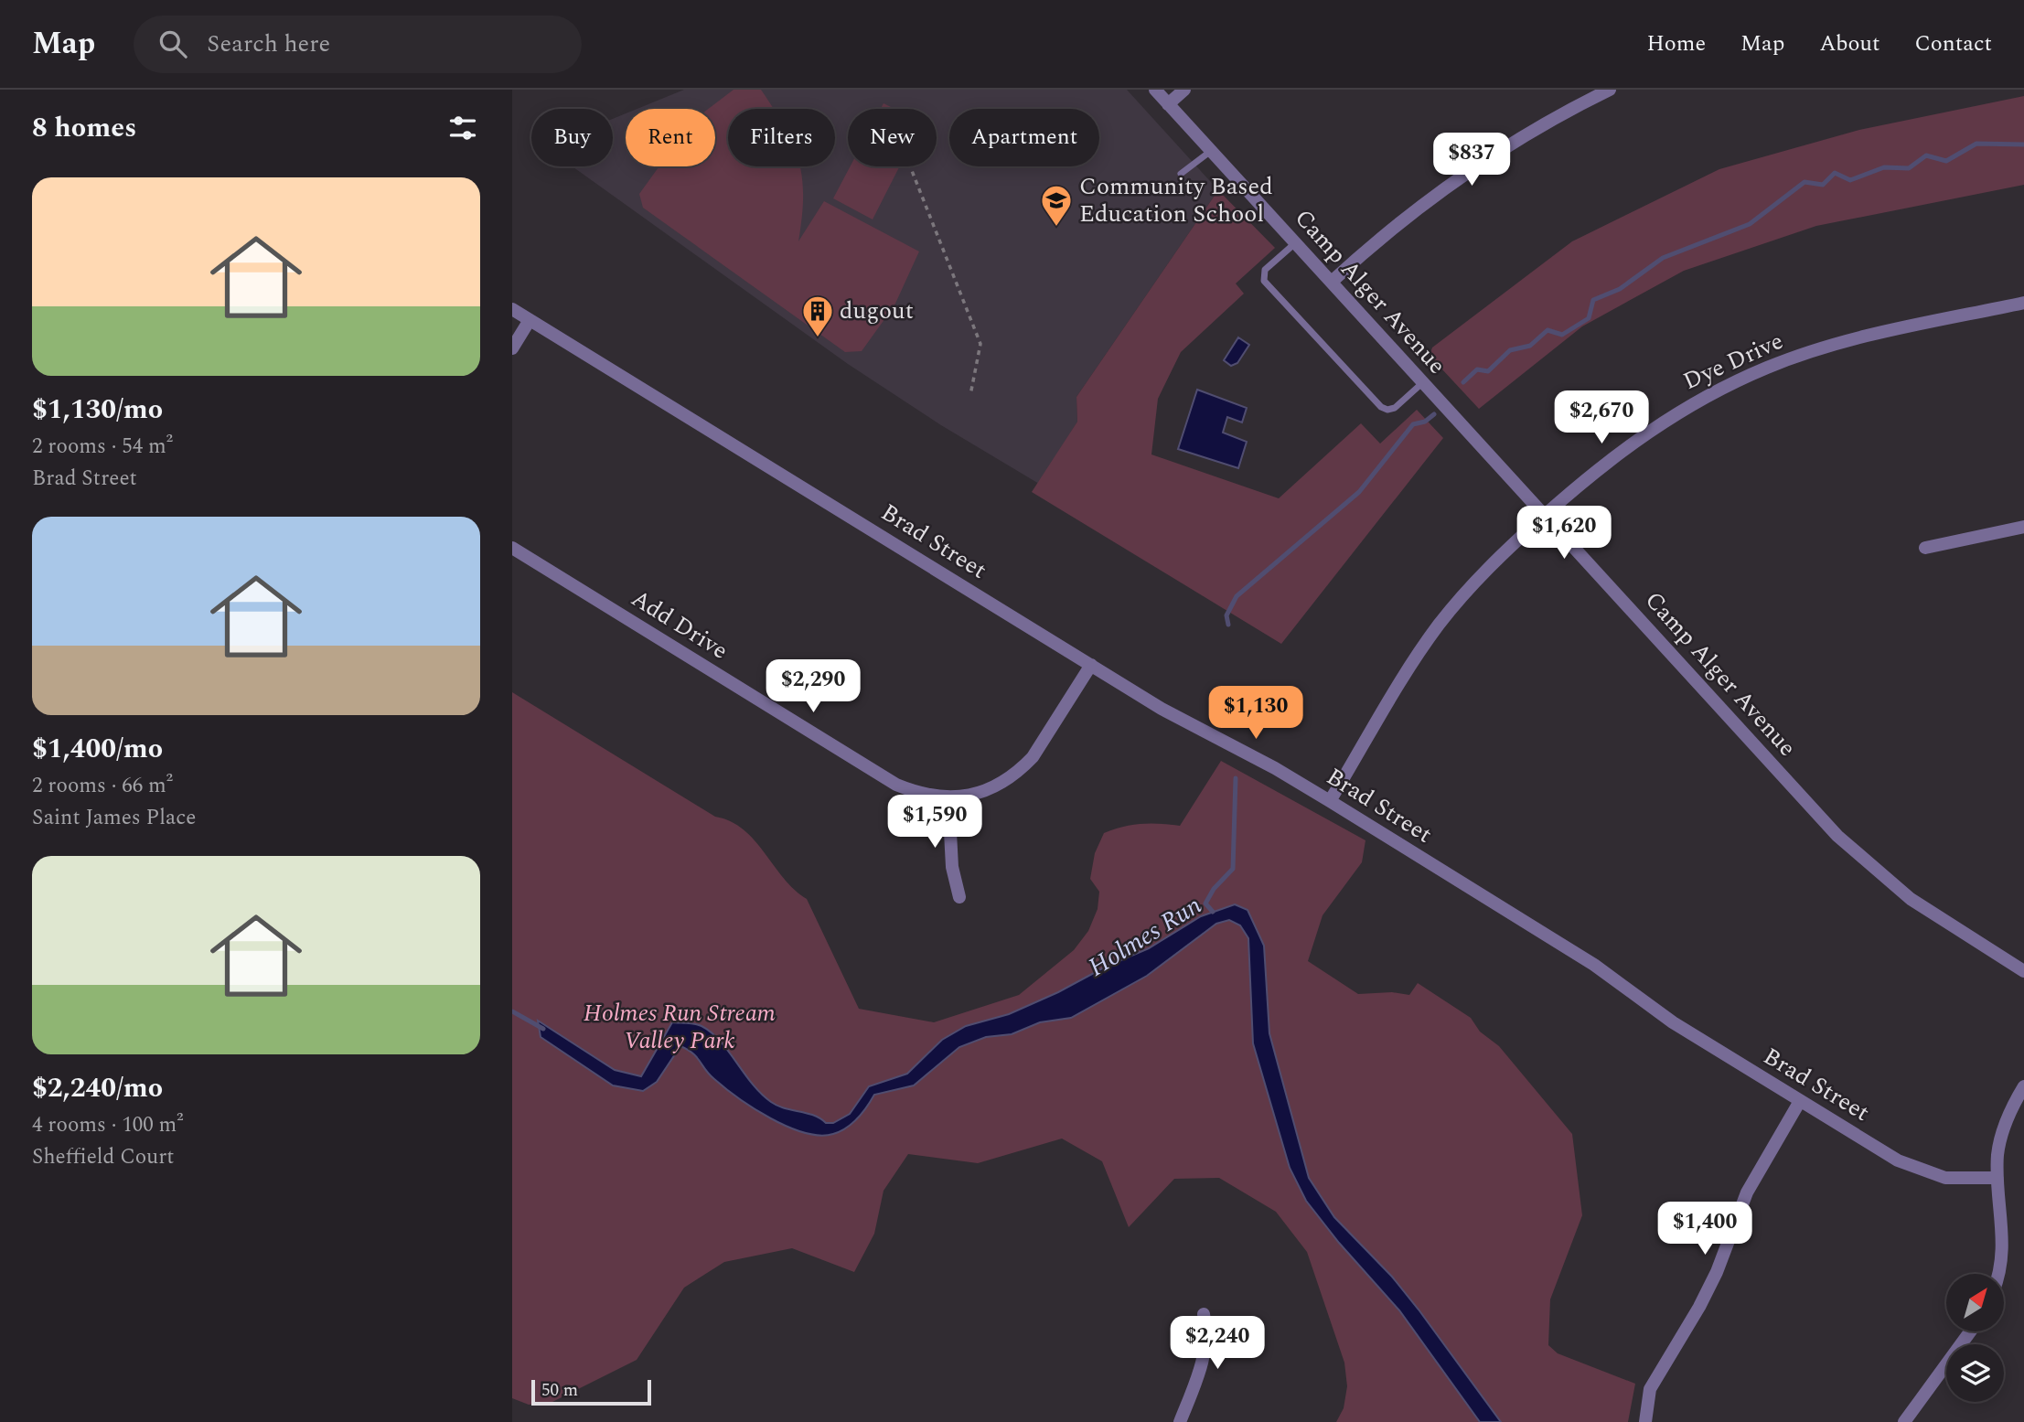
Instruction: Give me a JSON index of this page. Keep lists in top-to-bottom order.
{
  "streets": {
    "street": [
      "Camp Alger Avenue",
      "Dye Drive",
      "Brad Street",
      "Add Drive"
    ]
  },
  "crossings": [
    ["Camp Alger Avenue", "Dye Drive"],
    ["Dye Drive", "Brad Street"],
    ["Brad Street", "Add Drive"]
  ],
  "water": ["Holmes Run"],
  "parks": ["Holmes Run Stream Valley Park"],
  "places": {
    "school or university": ["Community Based Education School"],
    "building": ["dugout"]
  },
  "scale_bar": "50 m",
  "north": "top right",
  "page": {
    "header": "Map",
    "search": "Search here",
    "nav": [
      "Home",
      "Map",
      "About",
      "Contact"
    ],
    "heading": "8 homes",
    "chip": [
      "Buy",
      "Rent",
      "Filters",
      "New",
      "Apartment"
    ],
    "price": [
      "$837",
      "$2,670",
      "$1,620",
      "$2,290",
      "$1,130",
      "$1,590",
      "$1,400",
      "$2,240"
    ],
    "list": [
      {
        "name": "$1,130/mo",
        "note": "2 rooms · 54 m² · Brad Street"
      },
      {
        "name": "$1,400/mo",
        "note": "2 rooms · 66 m² · Saint James Place"
      },
      {
        "name": "$2,240/mo",
        "note": "4 rooms · 100 m² · Sheffield Court"
      }
    ],
    "scale": "50 m"
  }
}
